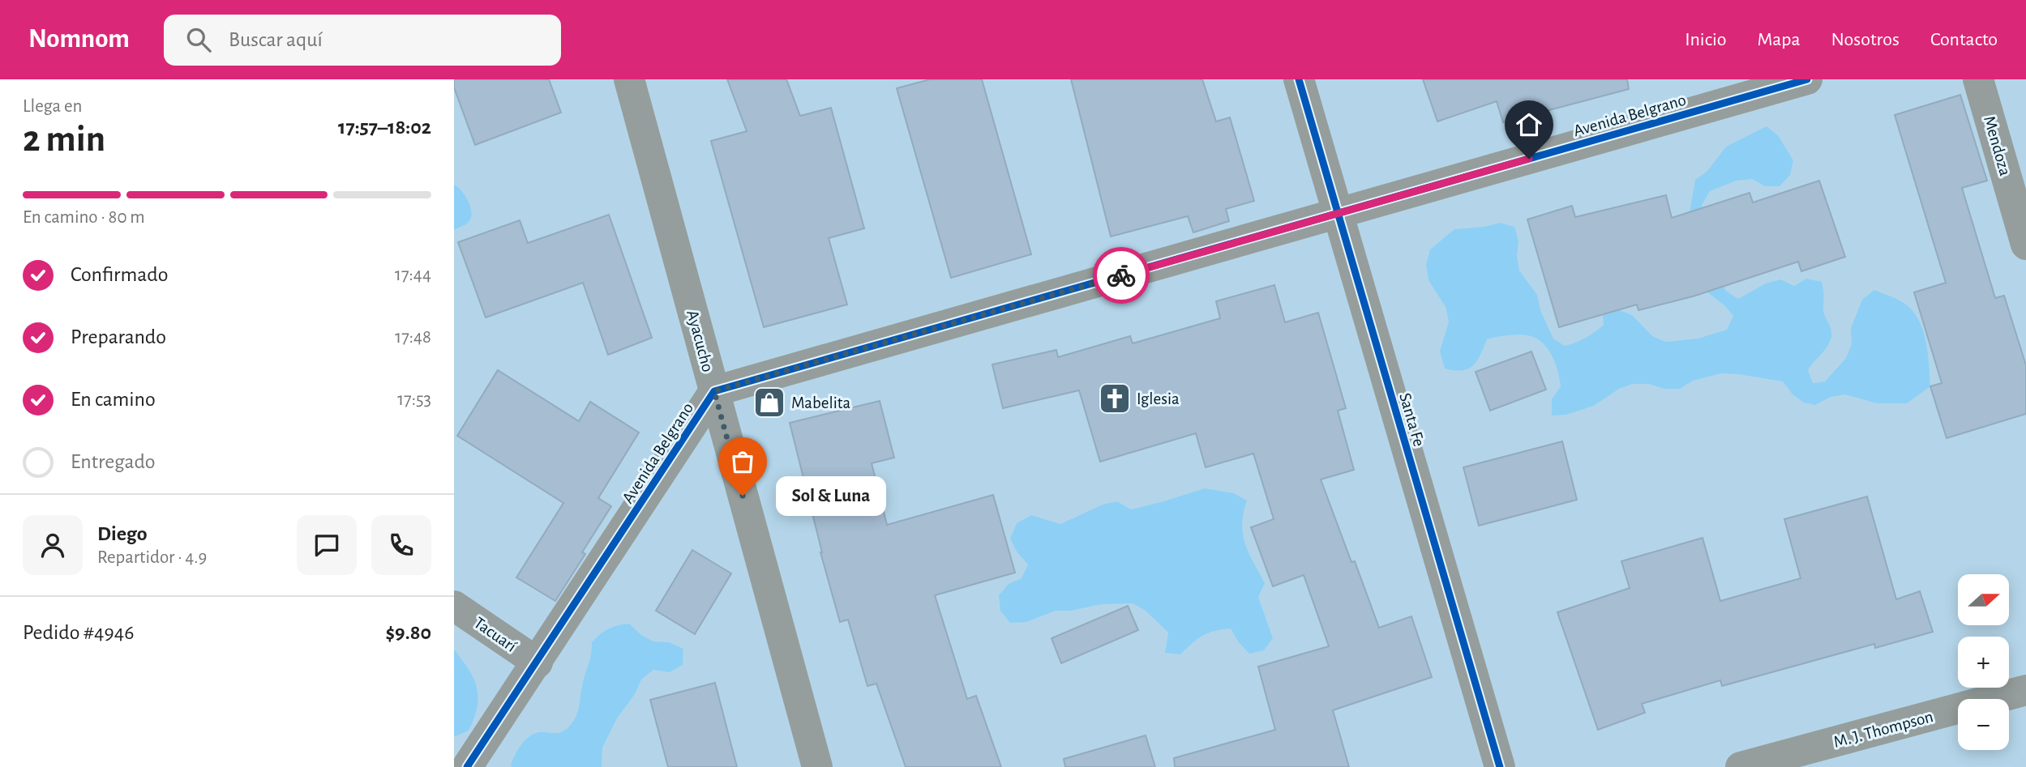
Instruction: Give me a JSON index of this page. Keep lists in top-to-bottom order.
{
  "streets": {
    "street": [
      "Avenida Belgrano",
      "Mendoza",
      "Ayacucho",
      "Santa Fe",
      "Tacuarí",
      "M. J. Thompson"
    ]
  },
  "crossings": [
    ["Avenida Belgrano", "Ayacucho"],
    ["Avenida Belgrano", "Santa Fe"],
    ["Avenida Belgrano", "Tacuarí"]
  ],
  "places": {
    "church": ["Iglesia"],
    "shop": ["Mabelita"],
    "other": ["Sol & Luna"]
  },
  "north": "right",
  "page": {
    "header": "Nomnom",
    "search": "Buscar aquí",
    "nav": [
      "Inicio",
      "Mapa",
      "Nosotros",
      "Contacto"
    ],
    "heading": ["2 min", "Llega en", "17:57–18:02"],
    "panel": [
      "Diego",
      "Repartidor · 4.9",
      "Pedido #4946",
      "$9.80"
    ],
    "bar": "En camino · 80 m",
    "list": [
      ["Confirmado", "17:44"],
      ["Preparando", "17:48"],
      ["En camino", "17:53"],
      "Entregado"
    ],
    "bubble": "Sol & Luna",
    "map_buttons": ["+", "−"]
  }
}
